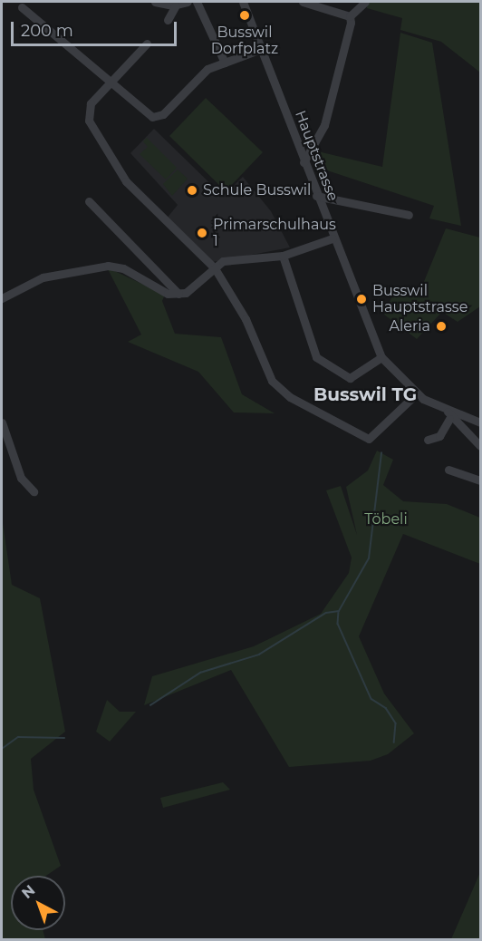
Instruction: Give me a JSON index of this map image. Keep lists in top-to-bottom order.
{
  "streets": {
    "street": ["Hauptstrasse"]
  },
  "districts": ["Busswil TG"],
  "parks": ["Töbeli"],
  "places": [
    "Busswil Dorfplatz",
    "Schule Busswil",
    "Primarschulhaus 1",
    "Busswil Hauptstrasse",
    "Aleria"
  ],
  "scale_bar": "200 m",
  "north": "top left"
}
